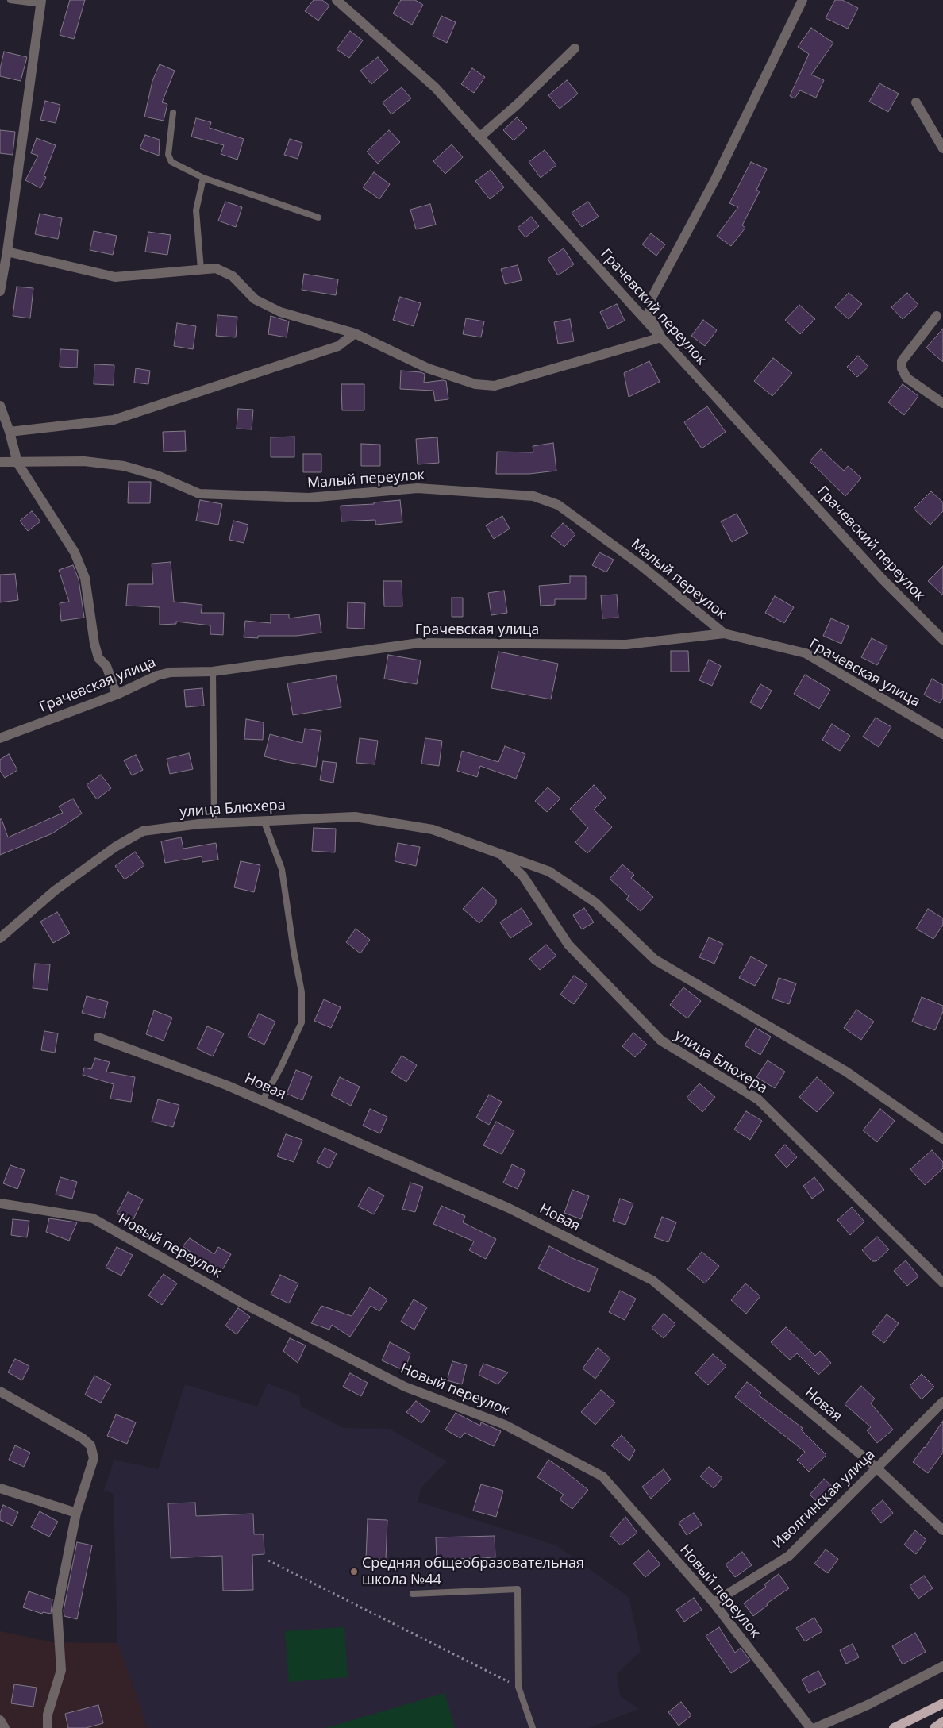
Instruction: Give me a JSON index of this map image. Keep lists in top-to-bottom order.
{
  "streets": {
    "street": [
      "Грачевский переулок",
      "Малый переулок",
      "Грачевская улица",
      "улица Блюхера",
      "Новая",
      "Новый переулок",
      "Иволгинская улица"
    ]
  },
  "crossings": [
    ["Малый переулок", "Грачевская улица"],
    ["Новая", "Иволгинская улица"],
    ["Новый переулок", "Иволгинская улица"]
  ],
  "places": ["Средняя общеобразовательная школа №44"]
}
